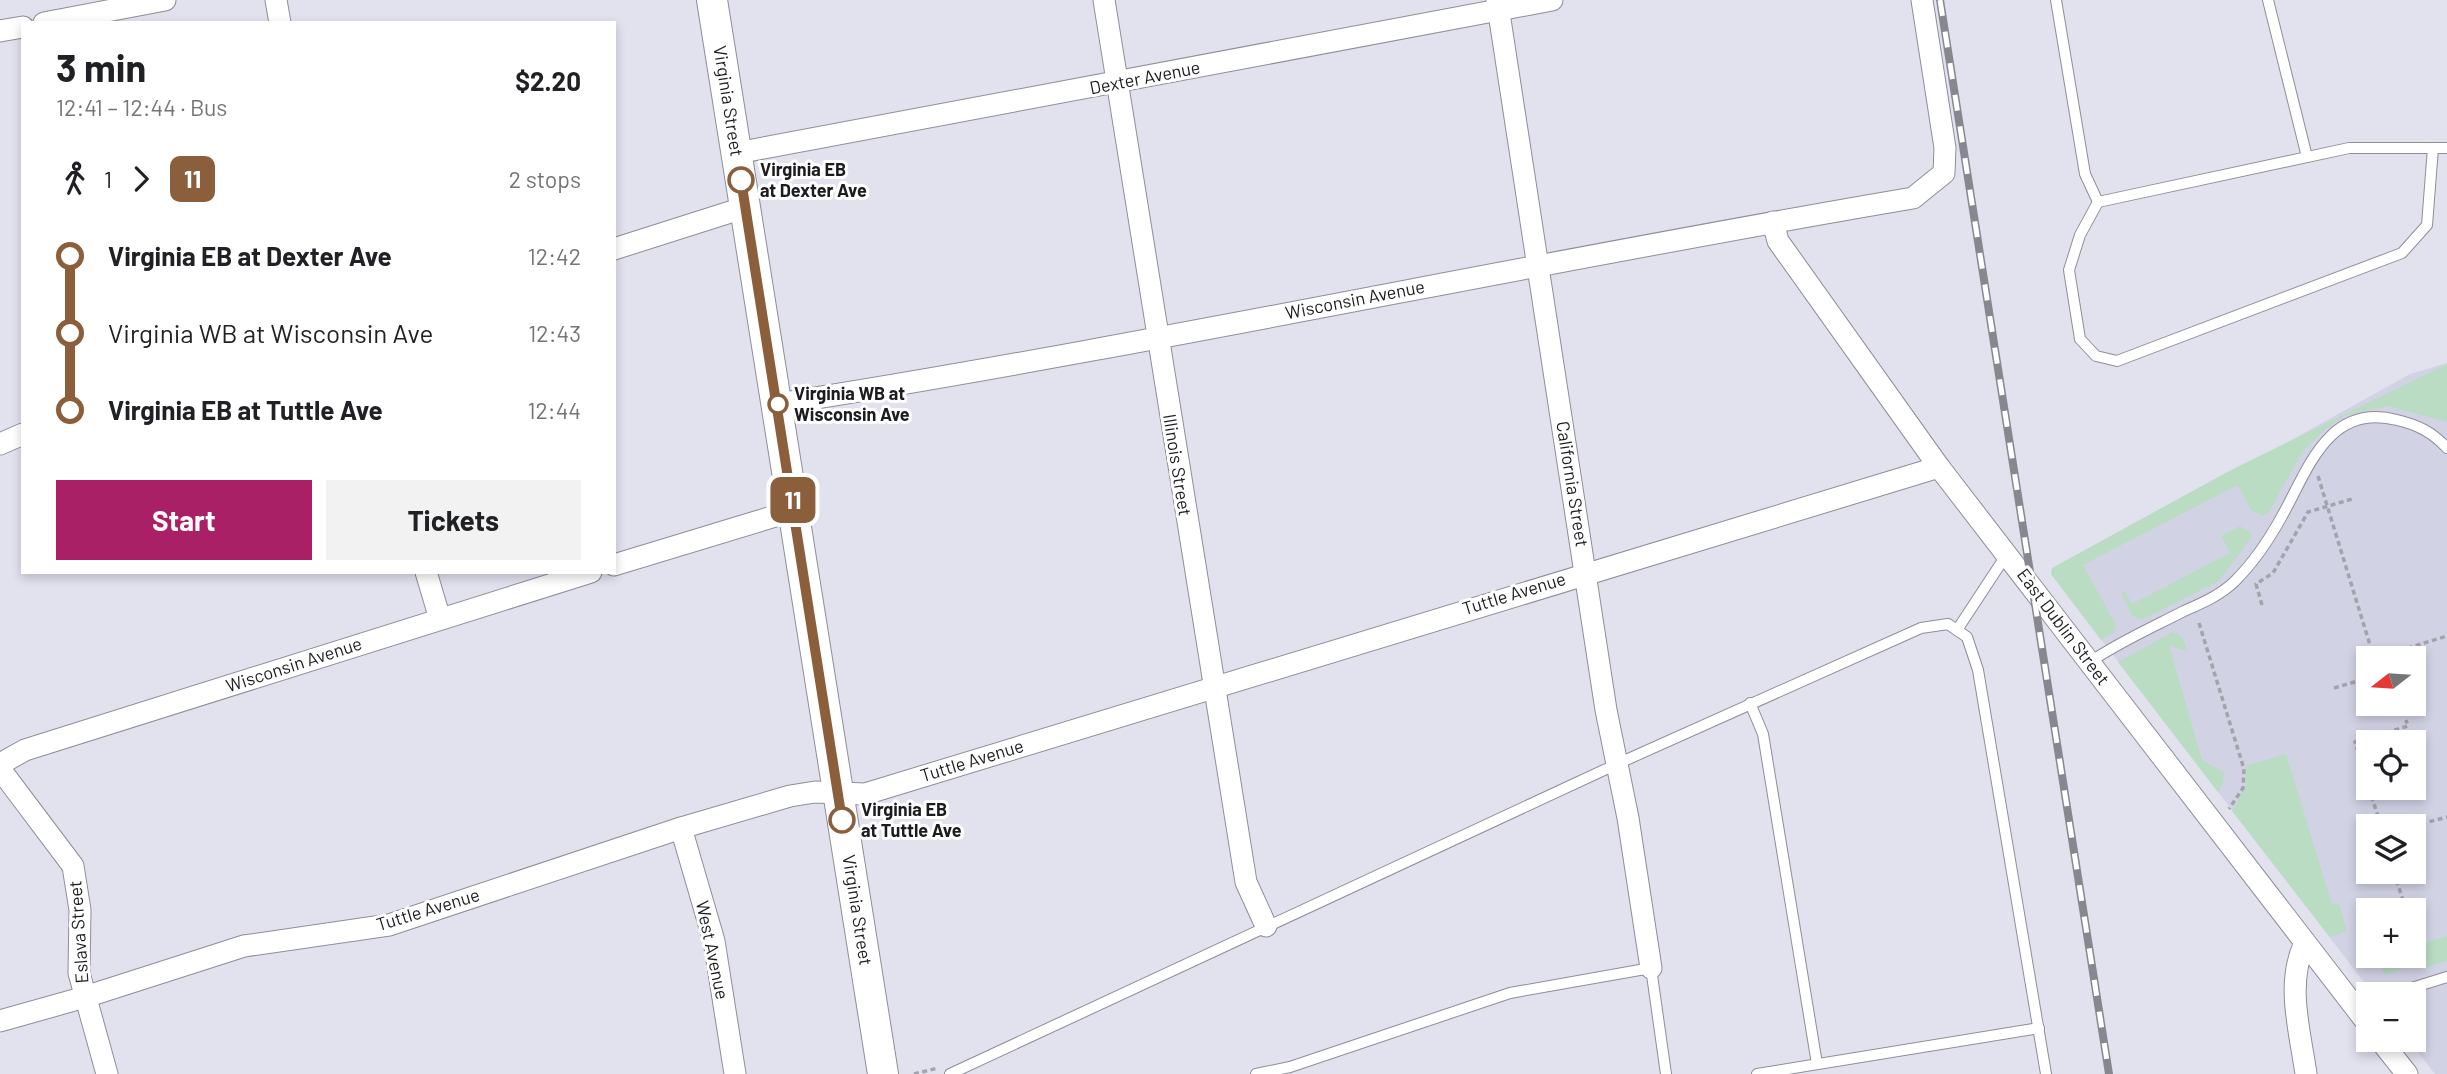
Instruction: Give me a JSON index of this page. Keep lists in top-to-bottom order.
{
  "streets": {
    "street": [
      "Dexter Avenue",
      "Virginia Street",
      "Wisconsin Avenue",
      "Illinois Street",
      "California Street",
      "Tuttle Avenue",
      "East Dublin Street",
      "Eslava Street",
      "West Avenue"
    ]
  },
  "crossings": [
    ["Dexter Avenue", "Virginia Street"],
    ["Dexter Avenue", "Illinois Street"],
    ["Dexter Avenue", "California Street"],
    ["Virginia Street", "Wisconsin Avenue"],
    ["Virginia Street", "Tuttle Avenue"],
    ["Wisconsin Avenue", "Illinois Street"],
    ["Wisconsin Avenue", "California Street"],
    ["Wisconsin Avenue", "East Dublin Street"],
    ["Wisconsin Avenue", "Eslava Street"],
    ["Illinois Street", "Tuttle Avenue"],
    ["California Street", "Tuttle Avenue"],
    ["Tuttle Avenue", "East Dublin Street"],
    ["Tuttle Avenue", "Eslava Street"],
    ["Tuttle Avenue", "West Avenue"]
  ],
  "places": ["Virginia EB at Dexter Ave", "Virginia WB at Wisconsin Ave", "Virginia EB at Tuttle Ave"],
  "lines": ["bus line 11"],
  "north": "left",
  "page": {
    "on_map": "11",
    "heading": ["3 min", "12:41 – 12:44 · Bus", "$2.20"],
    "legs": ["1", "11", "2 stops"],
    "list": [
      {
        "name": "Virginia EB at Dexter Ave",
        "value": "12:42"
      },
      {
        "name": "Virginia WB at Wisconsin Ave",
        "value": "12:43"
      },
      {
        "name": "Virginia EB at Tuttle Ave",
        "value": "12:44"
      }
    ],
    "buttons": ["Start", "Tickets"],
    "map_buttons": ["+", "−"]
  }
}
